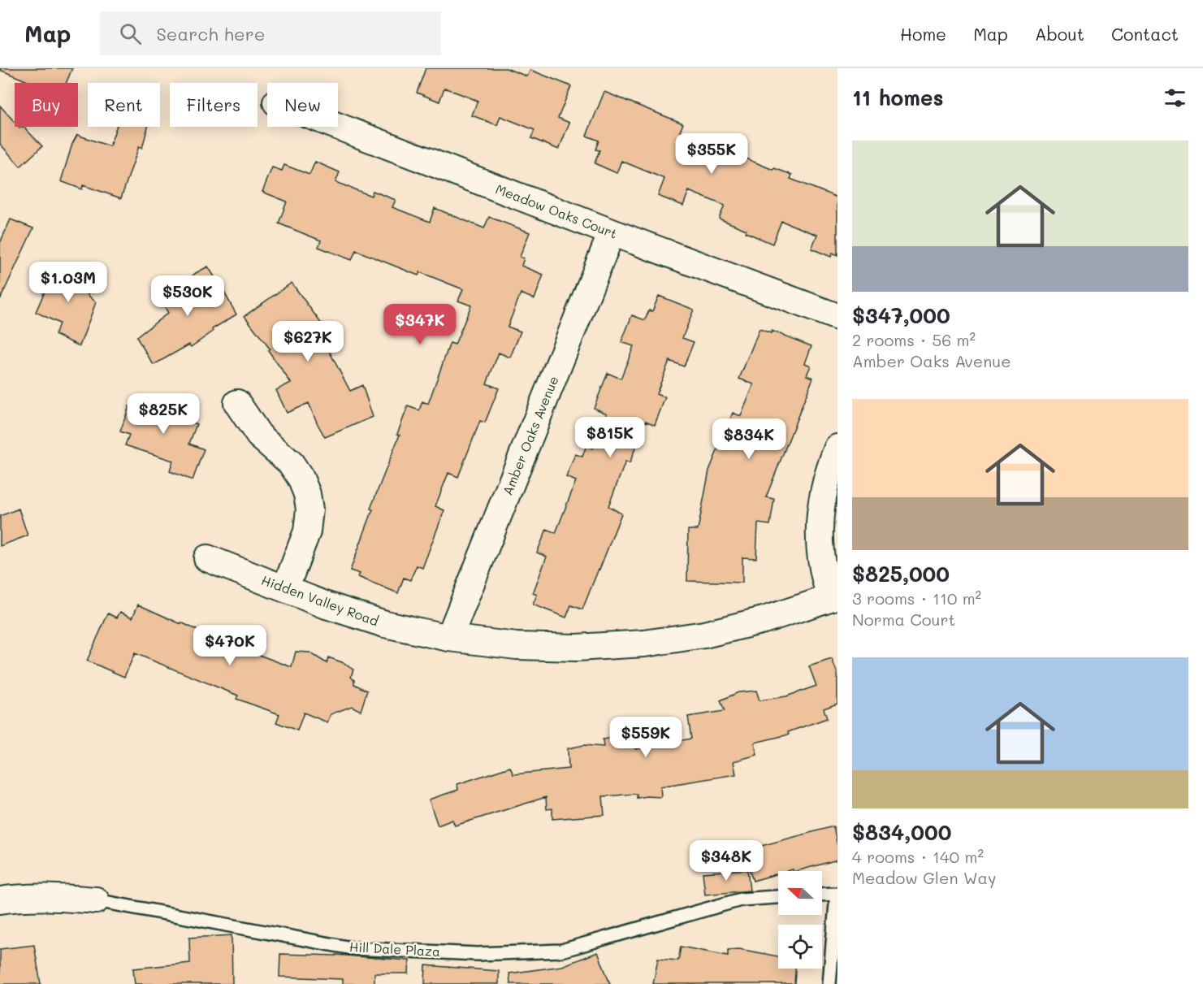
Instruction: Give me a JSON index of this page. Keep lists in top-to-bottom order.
{
  "streets": {
    "street": [
      "Meadow Oaks Court",
      "Amber Oaks Avenue",
      "Hidden Valley Road",
      "Hill Dale Plaza"
    ]
  },
  "crossings": [
    ["Meadow Oaks Court", "Amber Oaks Avenue"],
    ["Amber Oaks Avenue", "Hidden Valley Road"]
  ],
  "north": "left",
  "page": {
    "header": "Map",
    "search": "Search here",
    "nav": [
      "Home",
      "Map",
      "About",
      "Contact"
    ],
    "heading": "11 homes",
    "chip": [
      "Buy",
      "Rent",
      "Filters",
      "New"
    ],
    "list": [
      {
        "name": "$347,000",
        "note": "2 rooms · 56 m² · Amber Oaks Avenue"
      },
      {
        "name": "$825,000",
        "note": "3 rooms · 110 m² · Norma Court"
      },
      {
        "name": "$834,000",
        "note": "4 rooms · 140 m² · Meadow Glen Way"
      }
    ],
    "price": [
      "$355K",
      "$1.03M",
      "$530K",
      "$347K",
      "$627K",
      "$825K",
      "$815K",
      "$834K",
      "$470K",
      "$559K",
      "$348K"
    ]
  }
}
